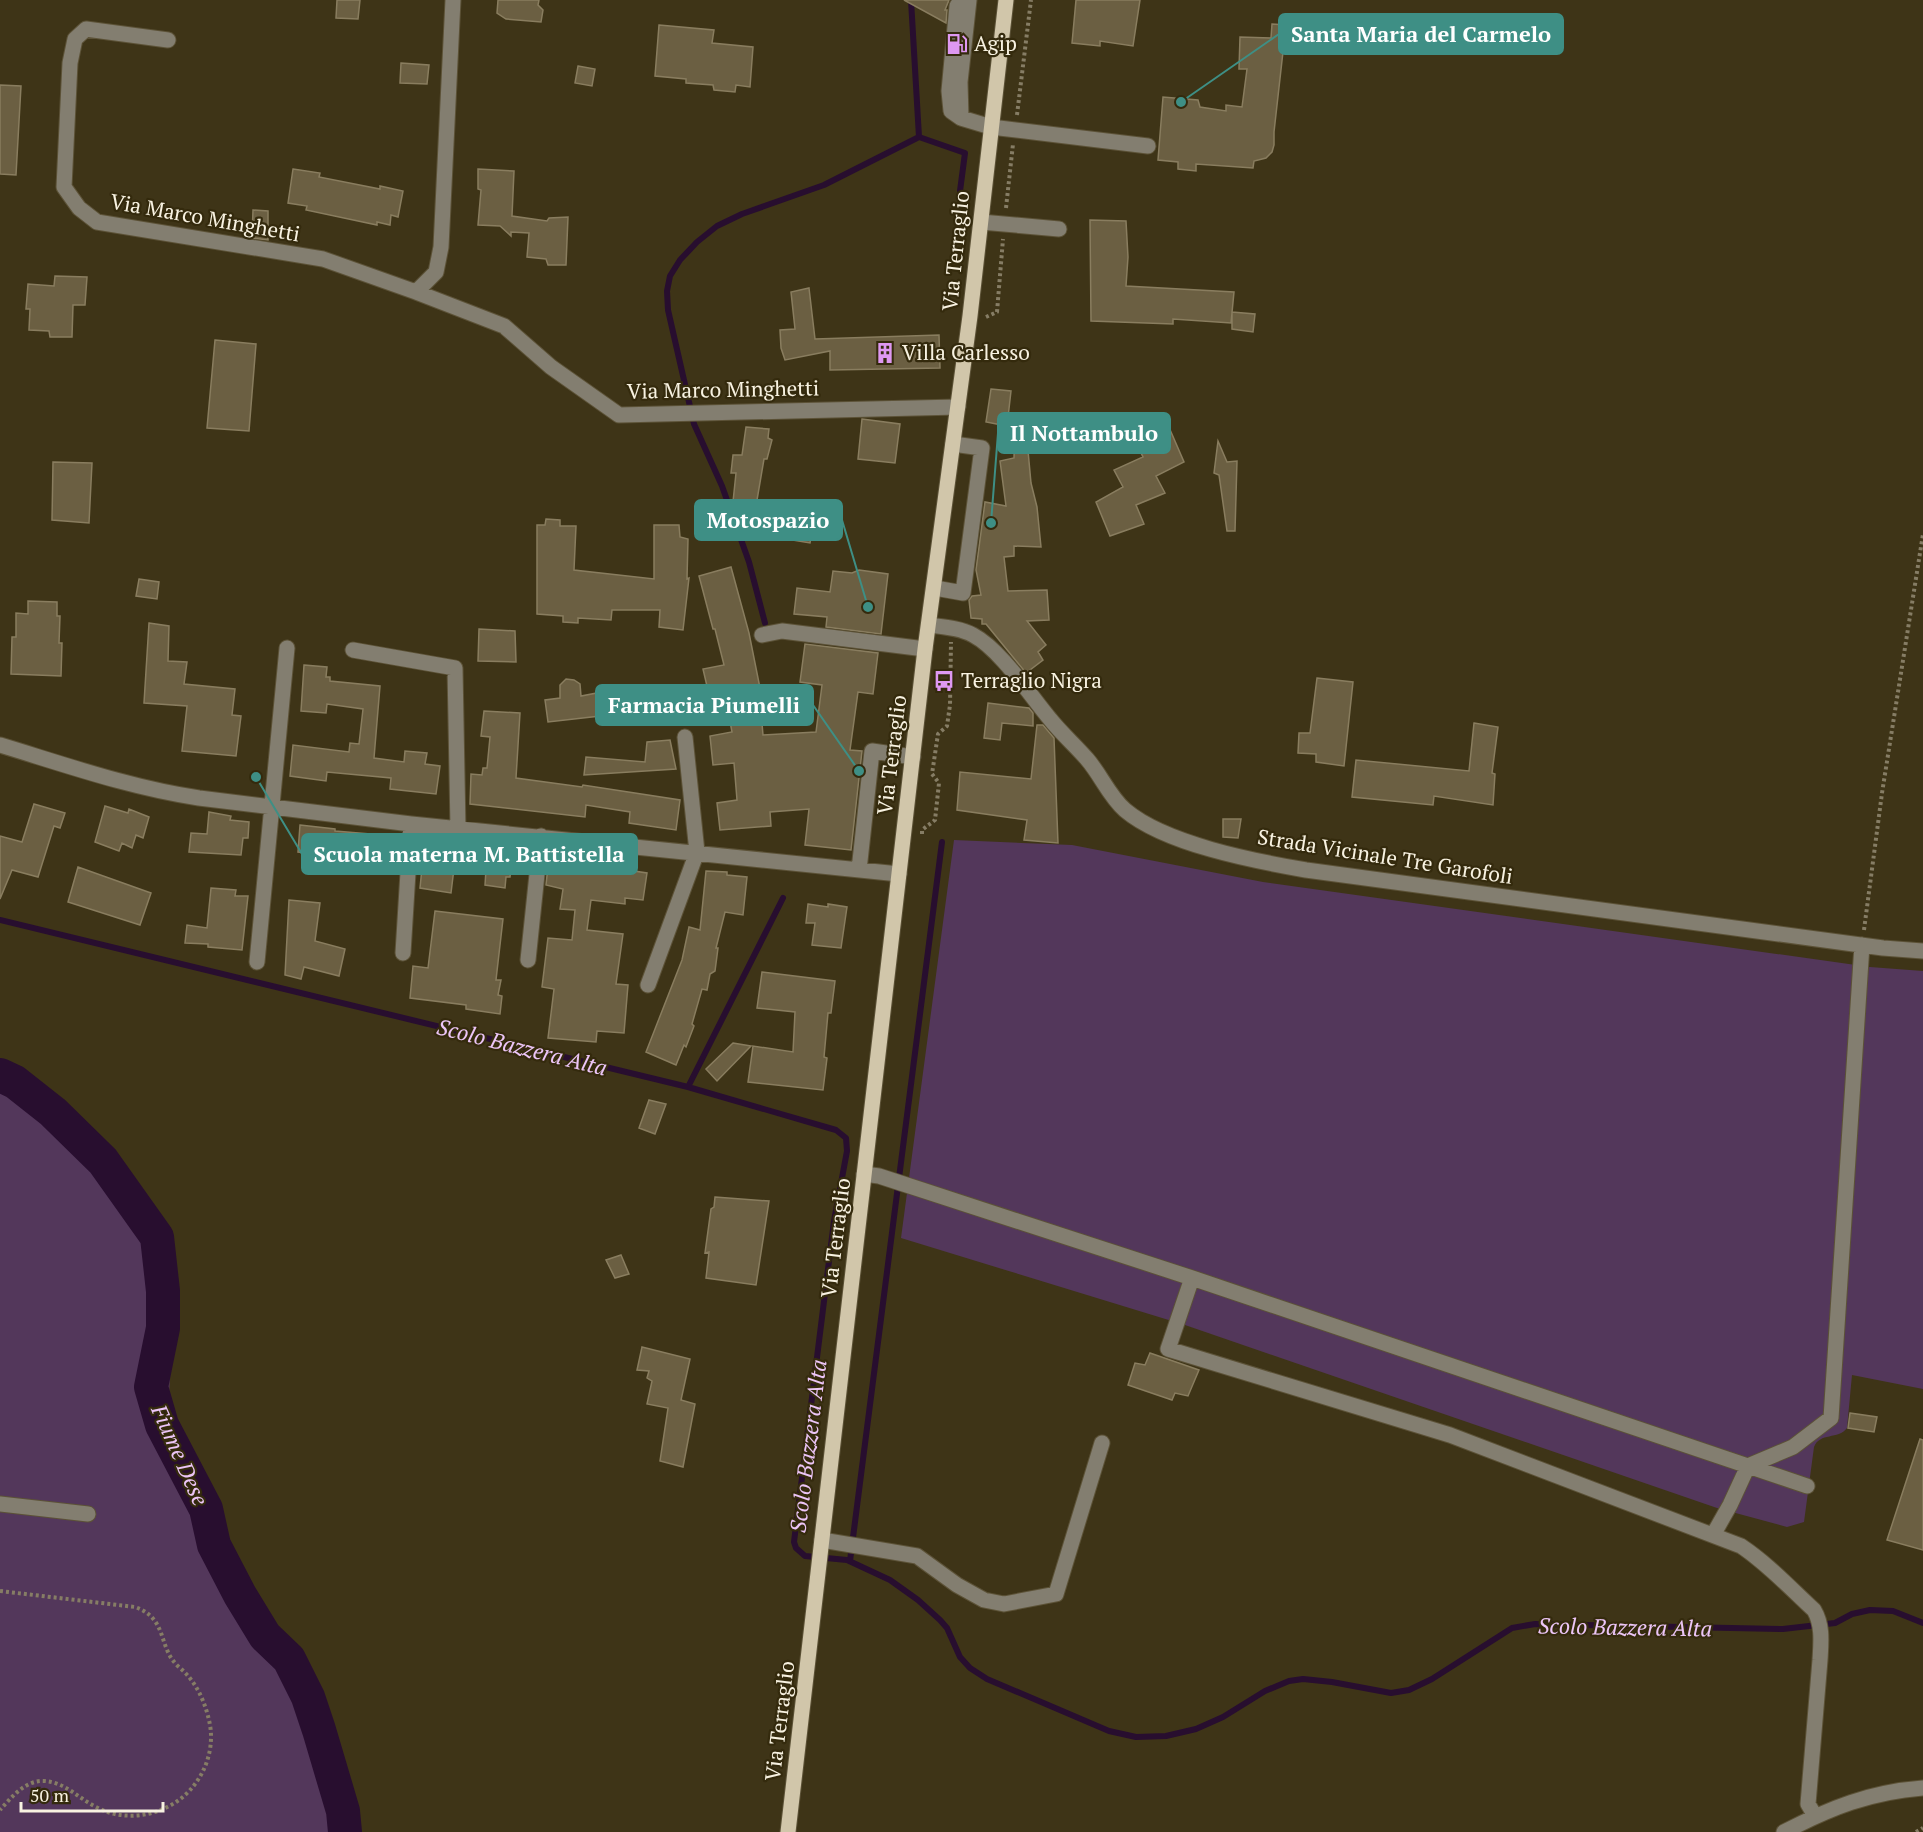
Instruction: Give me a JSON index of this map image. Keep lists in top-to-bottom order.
{
  "streets": {
    "main road": ["Via Terraglio"],
    "street": ["Via Marco Minghetti", "Strada Vicinale Tre Garofoli"]
  },
  "crossings": [
    ["Via Marco Minghetti", "Via Terraglio"],
    ["Via Terraglio", "Strada Vicinale Tre Garofoli"]
  ],
  "water": ["Scolo Bazzera Alta", "Fiume Dese"],
  "places": {
    "fuel station": ["Agip"],
    "other": [
      "Santa Maria del Carmelo",
      "Il Nottambulo",
      "Motospazio",
      "Farmacia Piumelli",
      "Scuola materna M. Battistella"
    ],
    "building": ["Villa Carlesso"],
    "bus stop": ["Terraglio Nigra"]
  },
  "scale_bar": "50 m"
}
